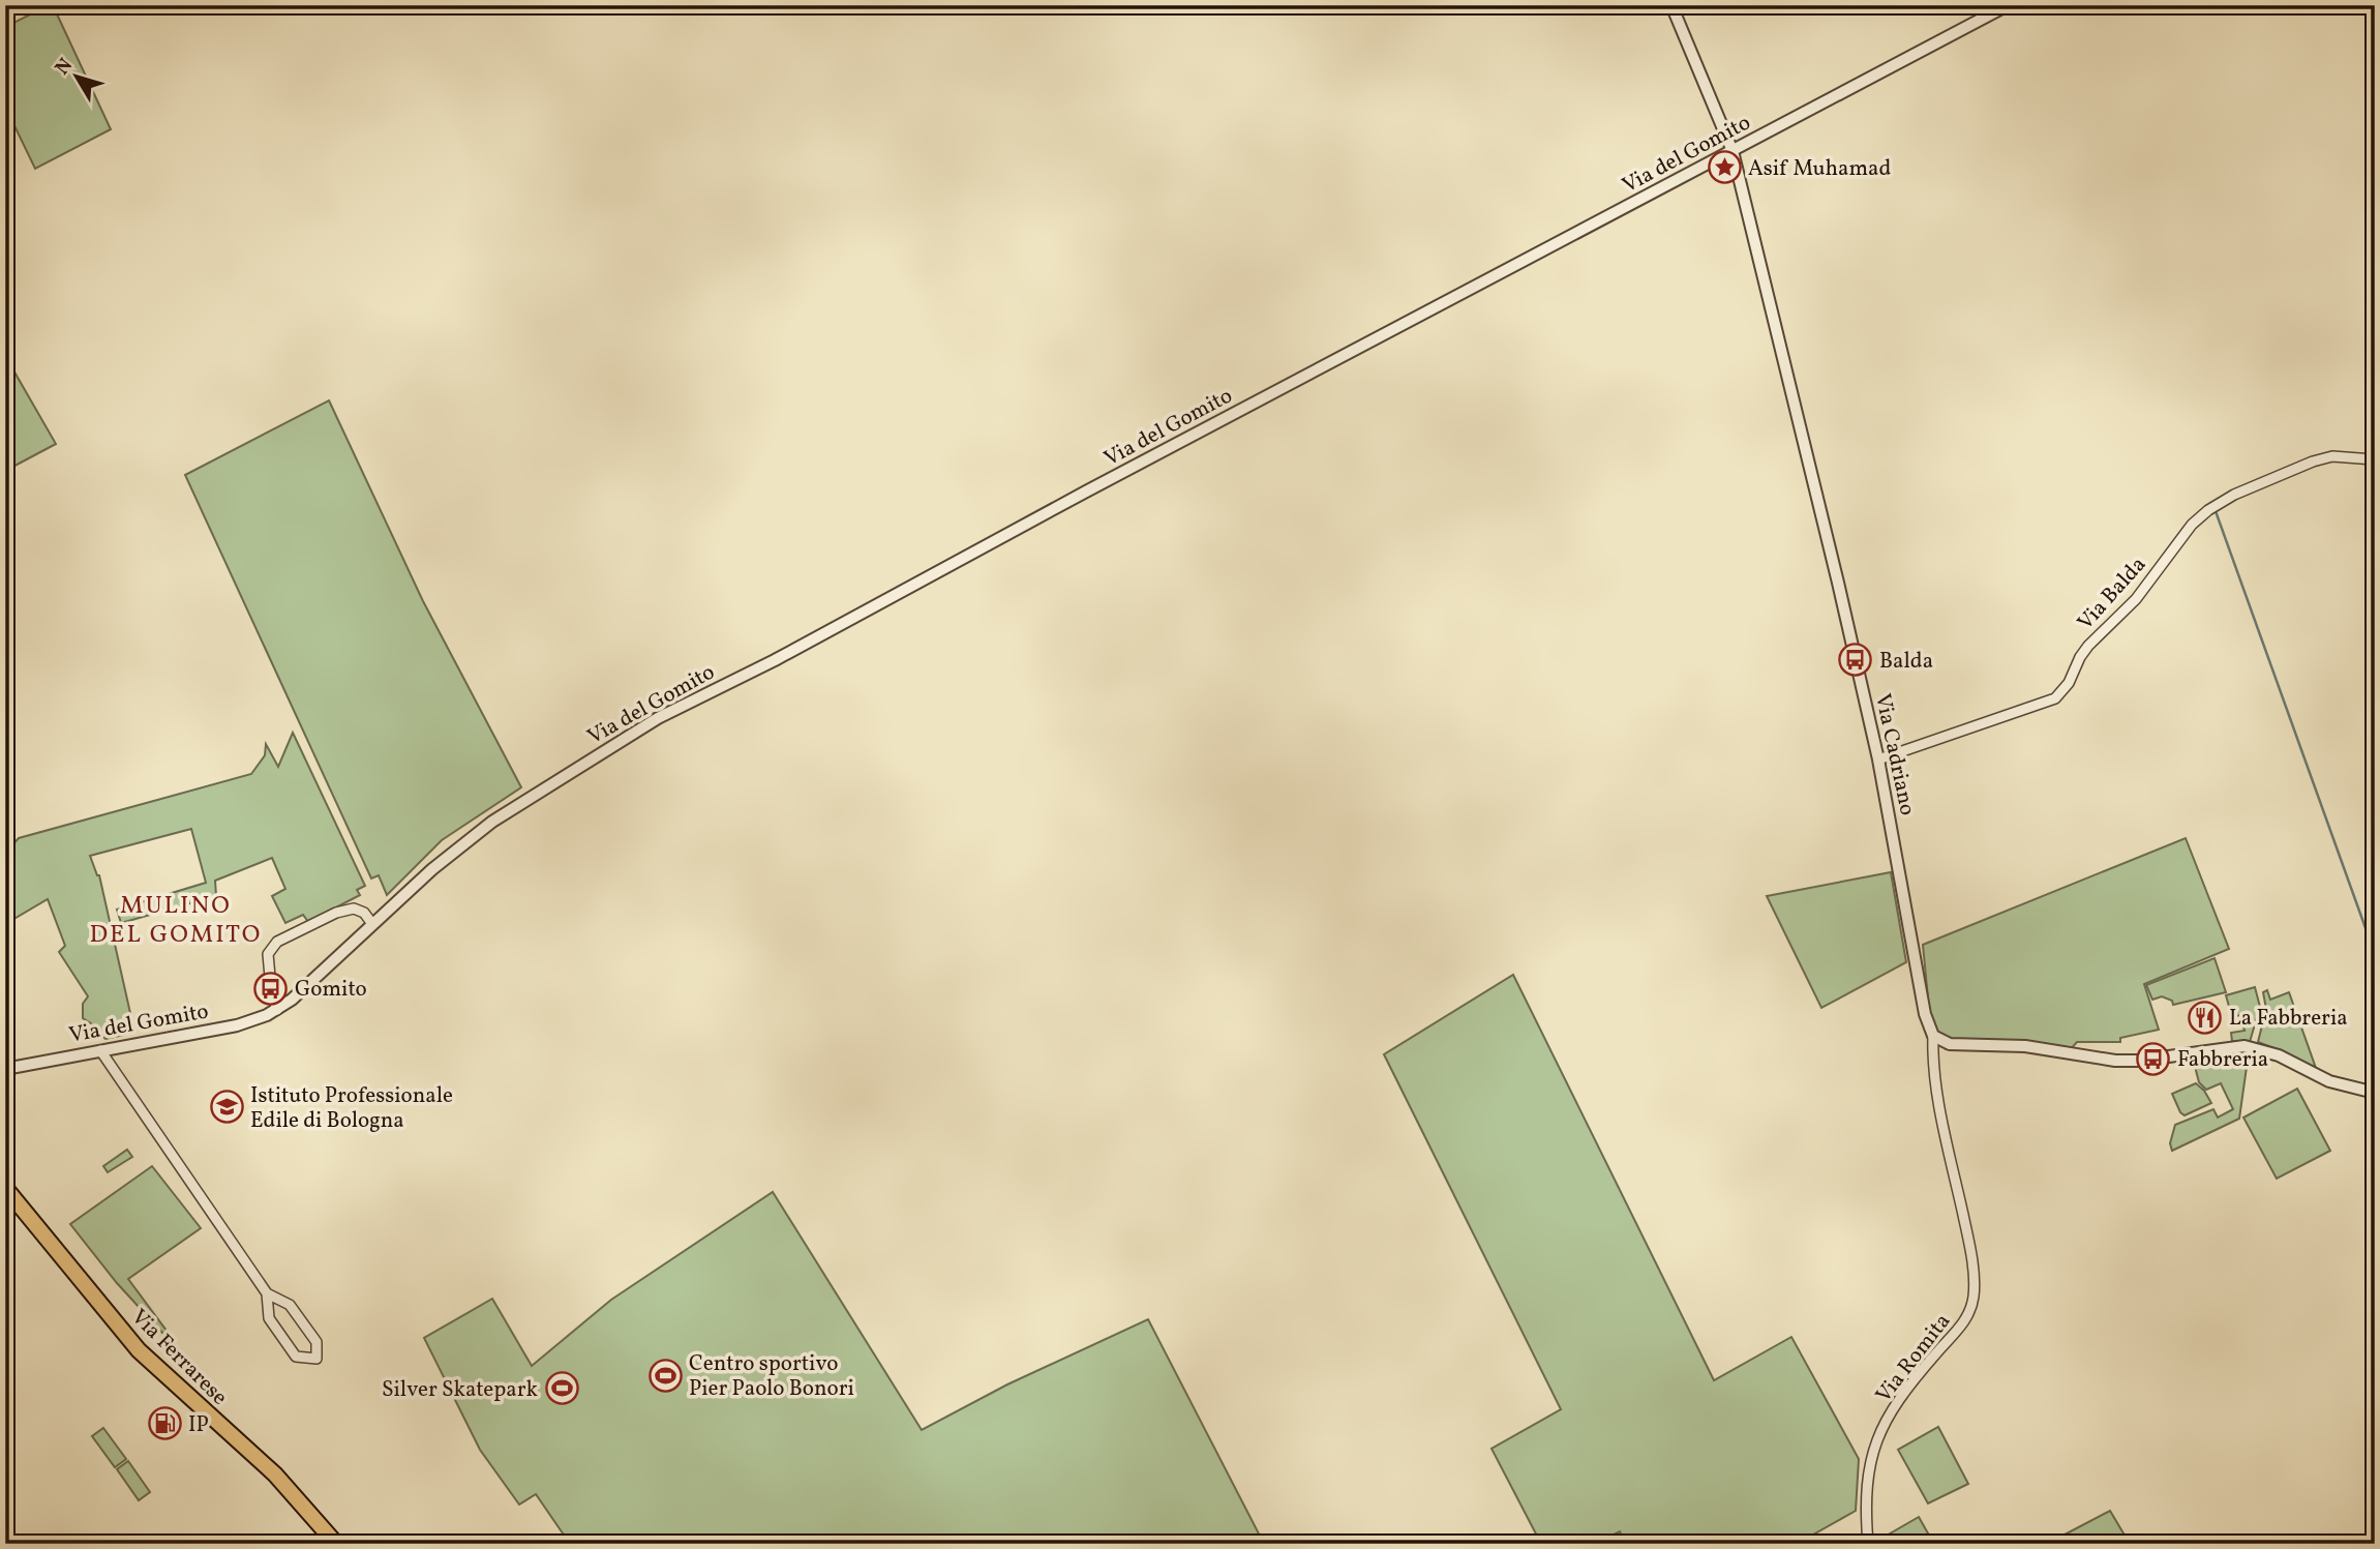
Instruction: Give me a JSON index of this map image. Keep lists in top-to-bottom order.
{
  "streets": {
    "main road": ["Via Ferrarese"],
    "street": [
      "Via del Gomito",
      "Via Balda",
      "Via Cadriano",
      "Via Romita"
    ]
  },
  "crossings": [
    ["Via del Gomito", "Via Cadriano"],
    ["Via Balda", "Via Cadriano"],
    ["Via Cadriano", "Via Romita"]
  ],
  "districts": ["MULINO DEL GOMITO"],
  "places": {
    "place": ["Asif Muhamad"],
    "bus stop": ["Balda", "Gomito", "Fabbreria"],
    "restaurant": ["La Fabbreria"],
    "school or university": ["Istituto Professionale Edile di Bologna"],
    "sports": ["Centro sportivo Pier Paolo Bonori", "Silver Skatepark"],
    "fuel station": ["IP"]
  },
  "north": "top left"
}
